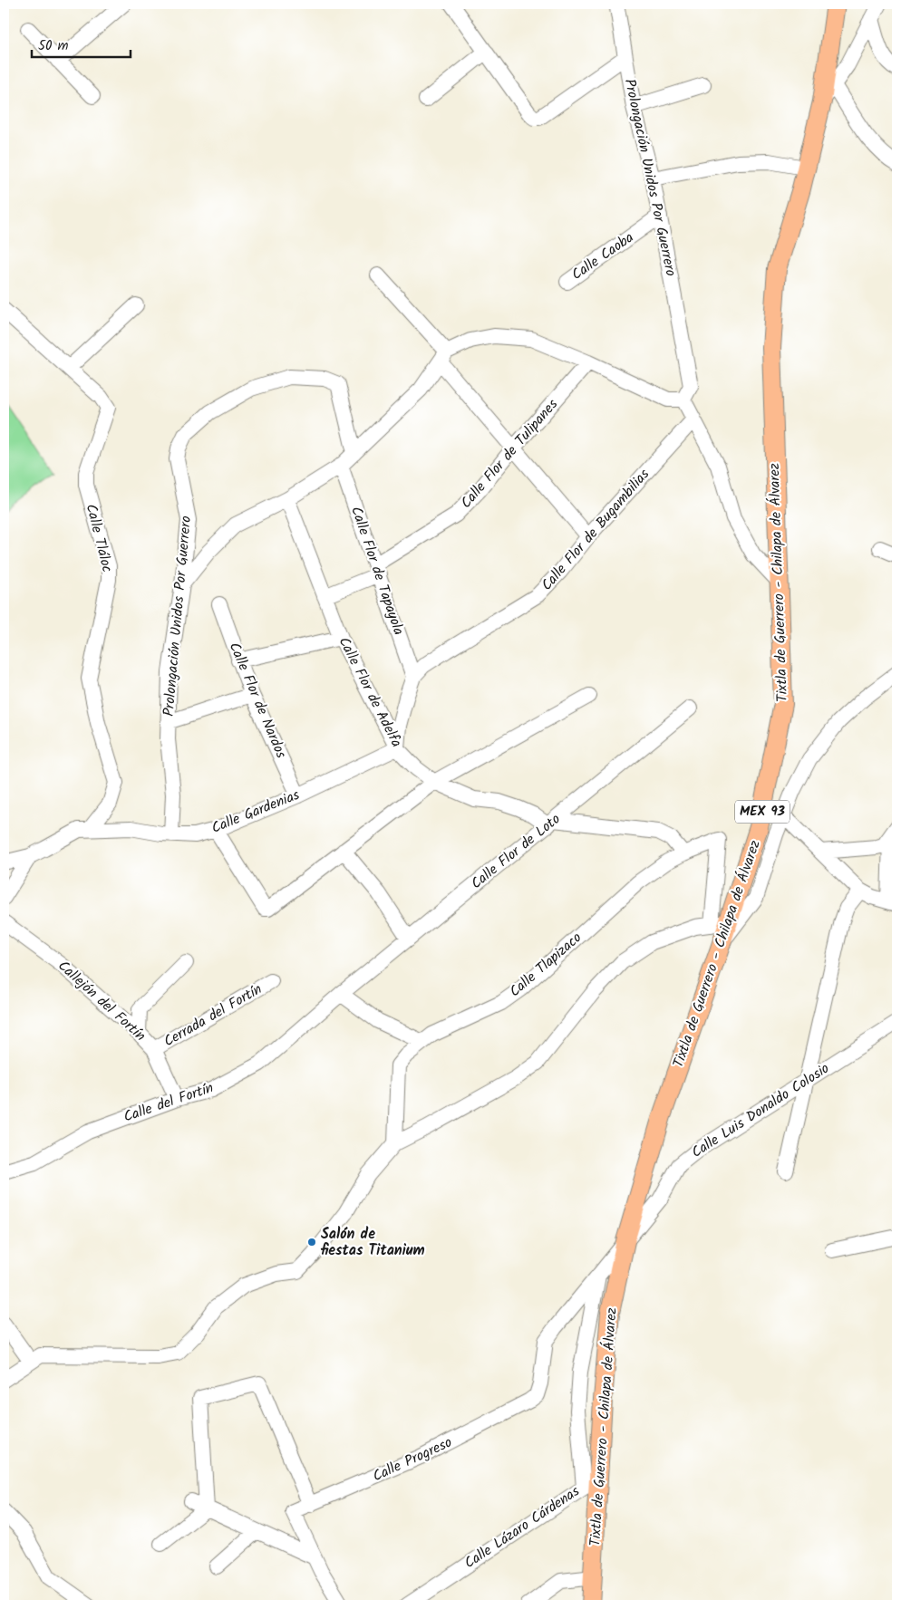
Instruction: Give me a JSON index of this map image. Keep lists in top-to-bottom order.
{
  "streets": {
    "main road": ["Tixtla de Guerrero - Chilapa de Álvarez", "MEX 93"],
    "street": [
      "Prolongación Unidos Por Guerrero",
      "Calle Caoba",
      "Calle Flor de Tulipanes",
      "Calle Flor de Bugambilias",
      "Calle Tláloc",
      "Calle Flor de Tapayola",
      "Calle Flor de Adelfa",
      "Calle Flor de Nardos",
      "Calle Gardenias",
      "Calle Flor de Loto",
      "Calle Tlapizaco",
      "Callejón del Fortín",
      "Cerrada del Fortín",
      "Calle del Fortín",
      "Calle Luis Donaldo Colosio",
      "Calle Progreso",
      "Calle Lázaro Cárdenas"
    ]
  },
  "crossings": [
    ["Prolongación Unidos Por Guerrero", "Calle Caoba"],
    ["Prolongación Unidos Por Guerrero", "Calle Gardenias"],
    ["Calle Flor de Tulipanes", "Calle Flor de Tapayola"],
    ["Calle Flor de Tulipanes", "Calle Flor de Adelfa"],
    ["Calle Flor de Bugambilias", "Calle Flor de Tapayola"],
    ["Calle Flor de Bugambilias", "Calle Flor de Adelfa"],
    ["Calle Flor de Bugambilias", "Calle Gardenias"],
    ["Calle Tláloc", "Calle Gardenias"],
    ["Tixtla de Guerrero - Chilapa de Álvarez", "Calle Tlapizaco"],
    ["Tixtla de Guerrero - Chilapa de Álvarez", "Calle Luis Donaldo Colosio"],
    ["Tixtla de Guerrero - Chilapa de Álvarez", "Calle Lázaro Cárdenas"],
    ["Calle Flor de Adelfa", "Calle Gardenias"],
    ["Calle Flor de Adelfa", "Calle Flor de Loto"],
    ["Calle Flor de Adelfa", "Calle Tlapizaco"],
    ["Calle Flor de Nardos", "Calle Gardenias"],
    ["Calle Flor de Loto", "Calle del Fortín"],
    ["Callejón del Fortín", "Cerrada del Fortín"],
    ["Callejón del Fortín", "Calle del Fortín"],
    ["Calle Luis Donaldo Colosio", "Calle Lázaro Cárdenas"],
    ["Calle Progreso", "Calle Lázaro Cárdenas"]
  ],
  "places": ["Salón de fiestas Titanium"],
  "scale_bar": "50 m"
}
